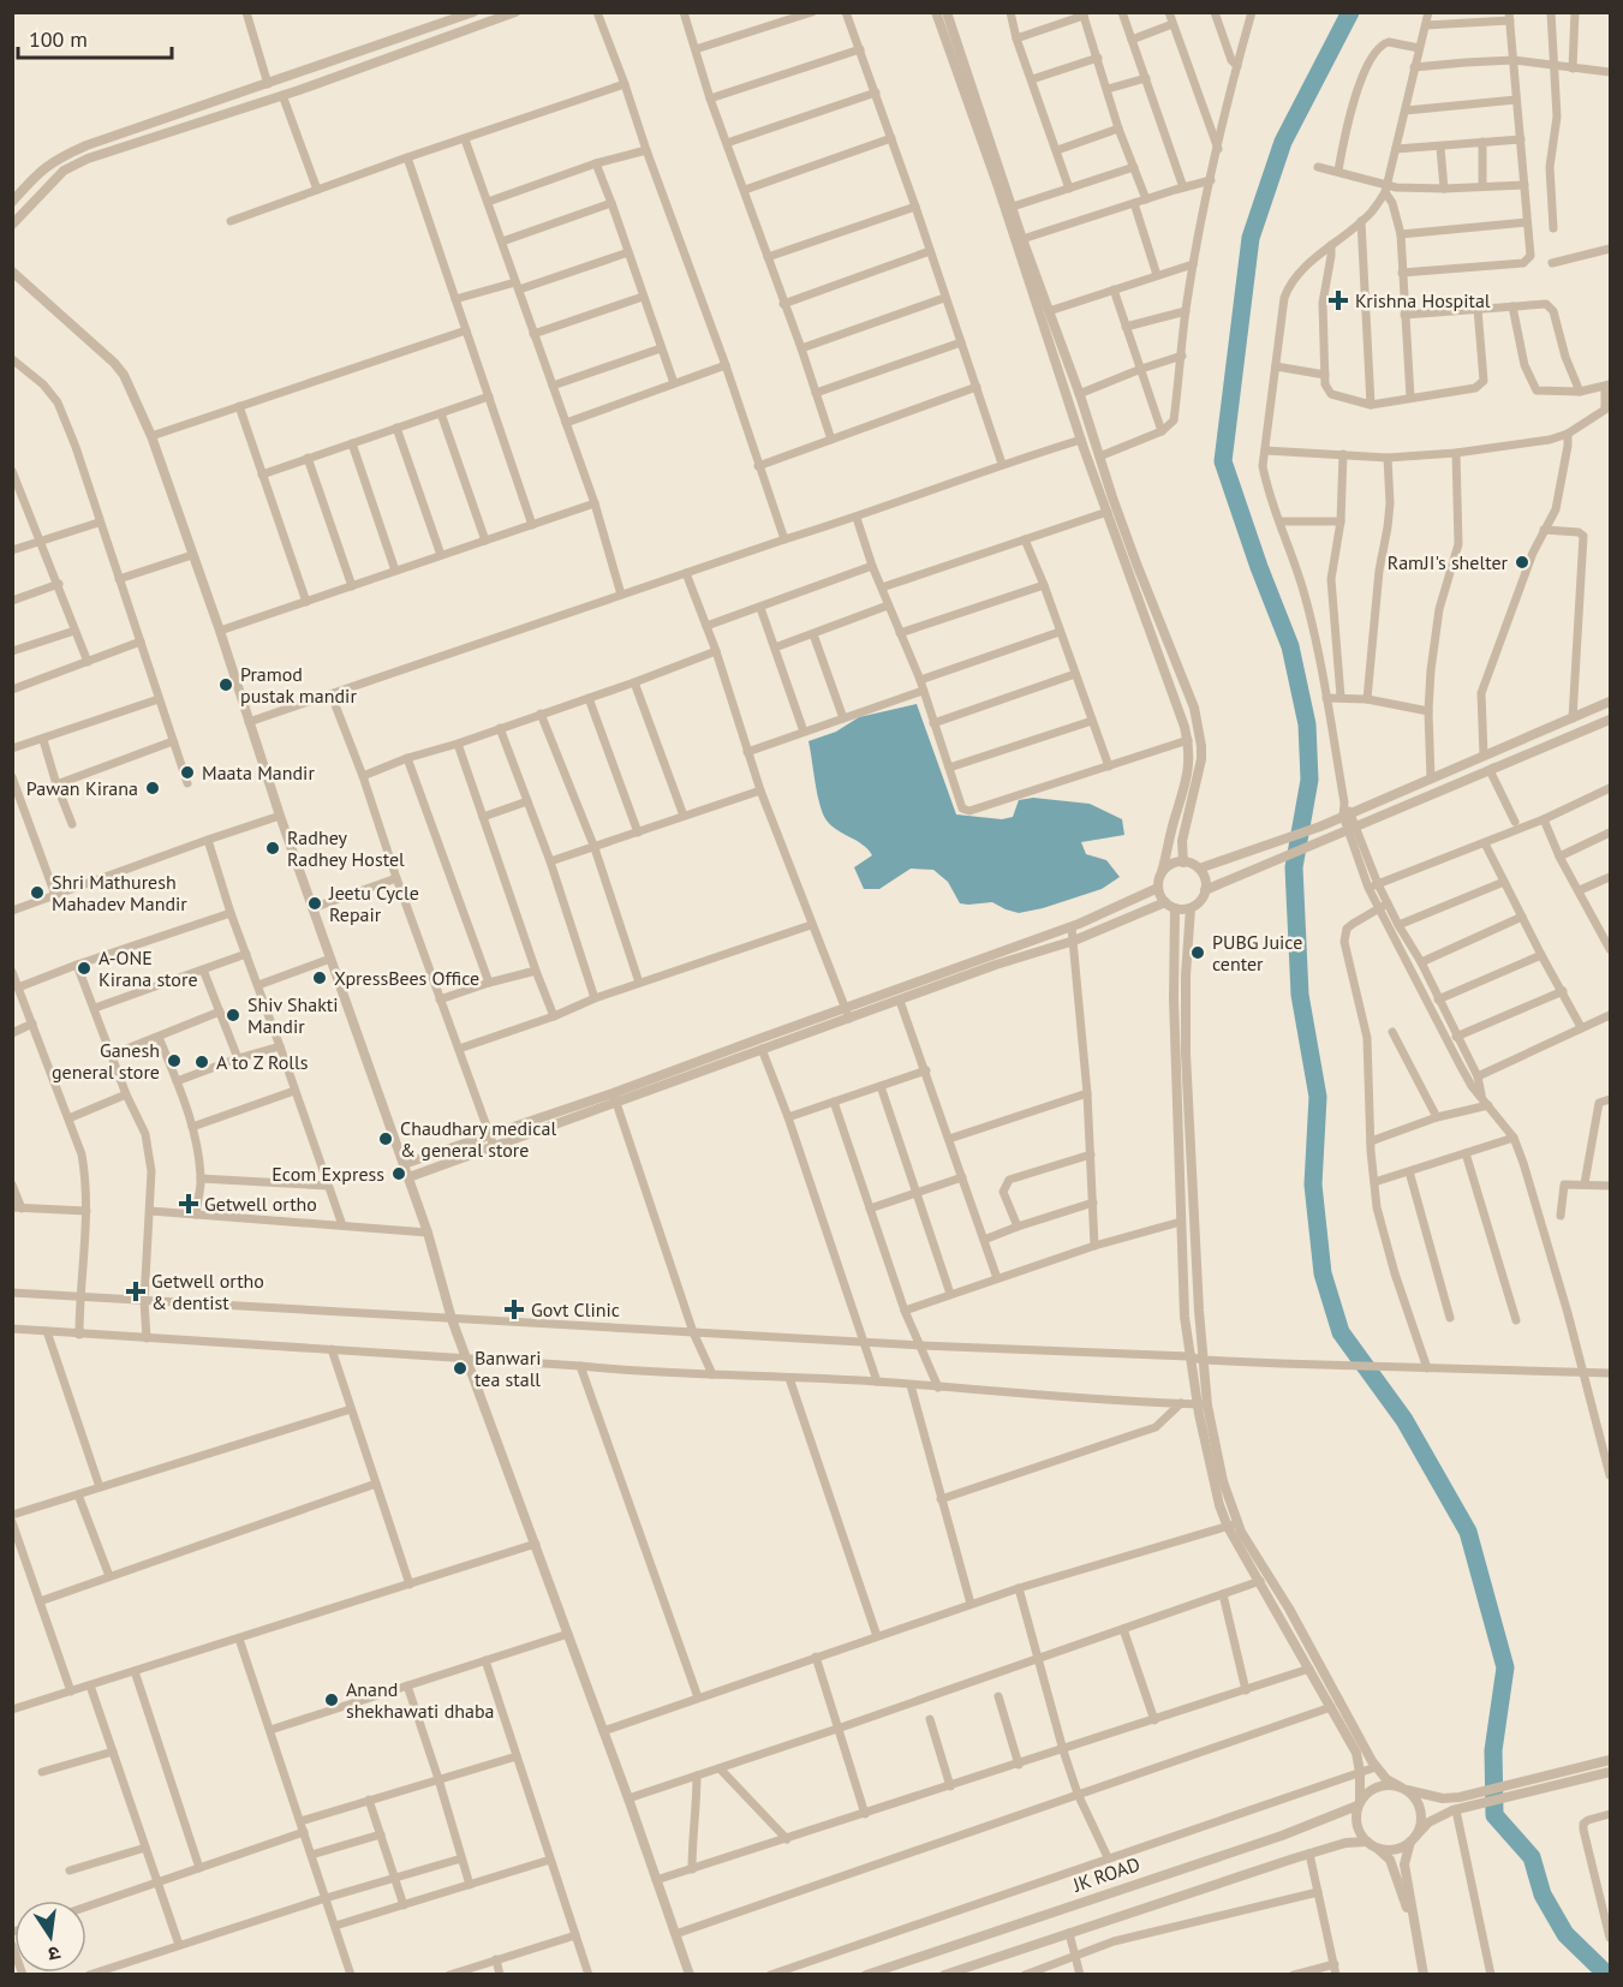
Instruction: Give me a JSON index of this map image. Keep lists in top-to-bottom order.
{
  "streets": {
    "street": ["JK ROAD"]
  },
  "places": {
    "health": [
      "Krishna Hospital",
      "Getwell ortho",
      "Getwell ortho & dentist",
      "Govt Clinic"
    ],
    "other": [
      "RamJI's shelter",
      "Pramod pustak mandir",
      "Maata Mandir",
      "Pawan Kirana",
      "Radhey Radhey Hostel",
      "Shri Mathuresh Mahadev Mandir",
      "Jeetu Cycle Repair",
      "PUBG Juice center",
      "A-ONE Kirana store",
      "XpressBees Office",
      "Shiv Shakti Mandir",
      "Ganesh general store",
      "A to Z Rolls",
      "Chaudhary medical & general store",
      "Ecom Express",
      "Banwari tea stall",
      "Anand shekhawati dhaba"
    ]
  },
  "scale_bar": "100 m",
  "north": "bottom"
}
